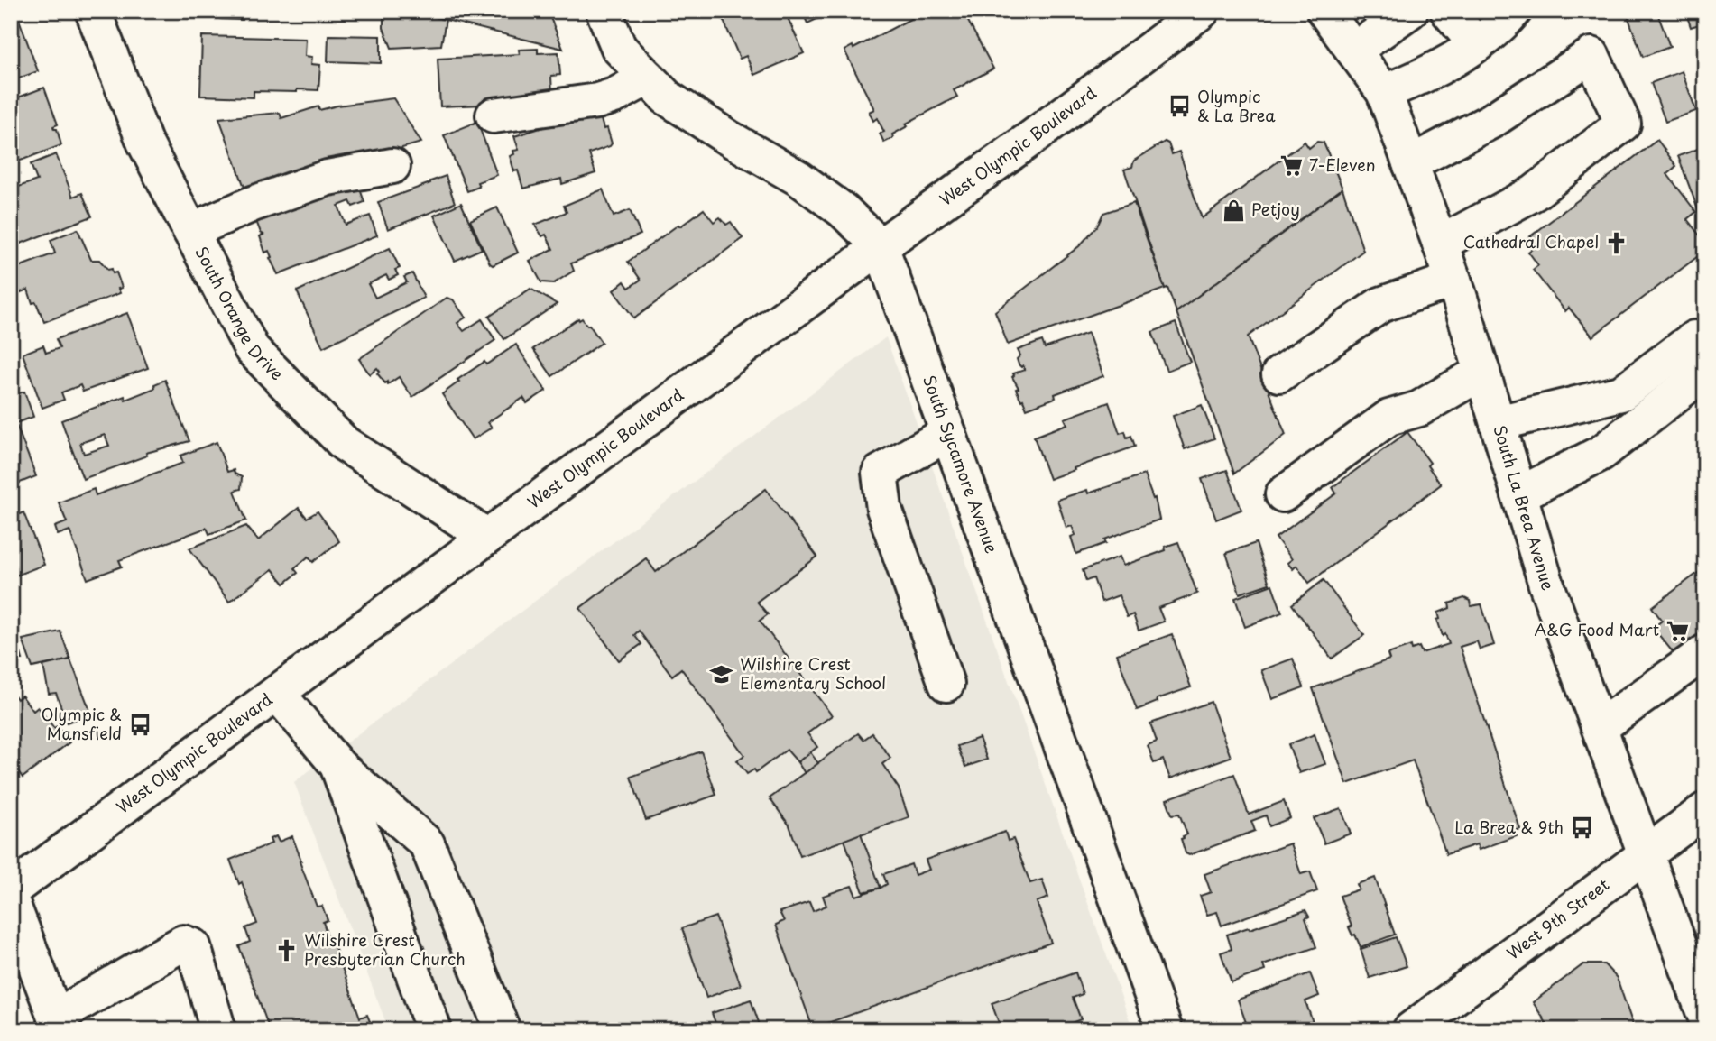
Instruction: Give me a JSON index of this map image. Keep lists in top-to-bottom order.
{
  "streets": {
    "main road": [
      "West Olympic Boulevard",
      "South Orange Drive",
      "South Sycamore Avenue",
      "South La Brea Avenue",
      "West 9th Street"
    ]
  },
  "crossings": [
    ["West Olympic Boulevard", "South Orange Drive"],
    ["West Olympic Boulevard", "South Sycamore Avenue"],
    ["South La Brea Avenue", "West 9th Street"]
  ],
  "places": {
    "bus stop": ["Olympic & La Brea", "Olympic & Mansfield", "La Brea & 9th"],
    "supermarket": ["7-Eleven", "A&G Food Mart"],
    "shop": ["Petjoy"],
    "church": ["Cathedral Chapel", "Wilshire Crest Presbyterian Church"],
    "school or university": ["Wilshire Crest Elementary School"]
  }
}
